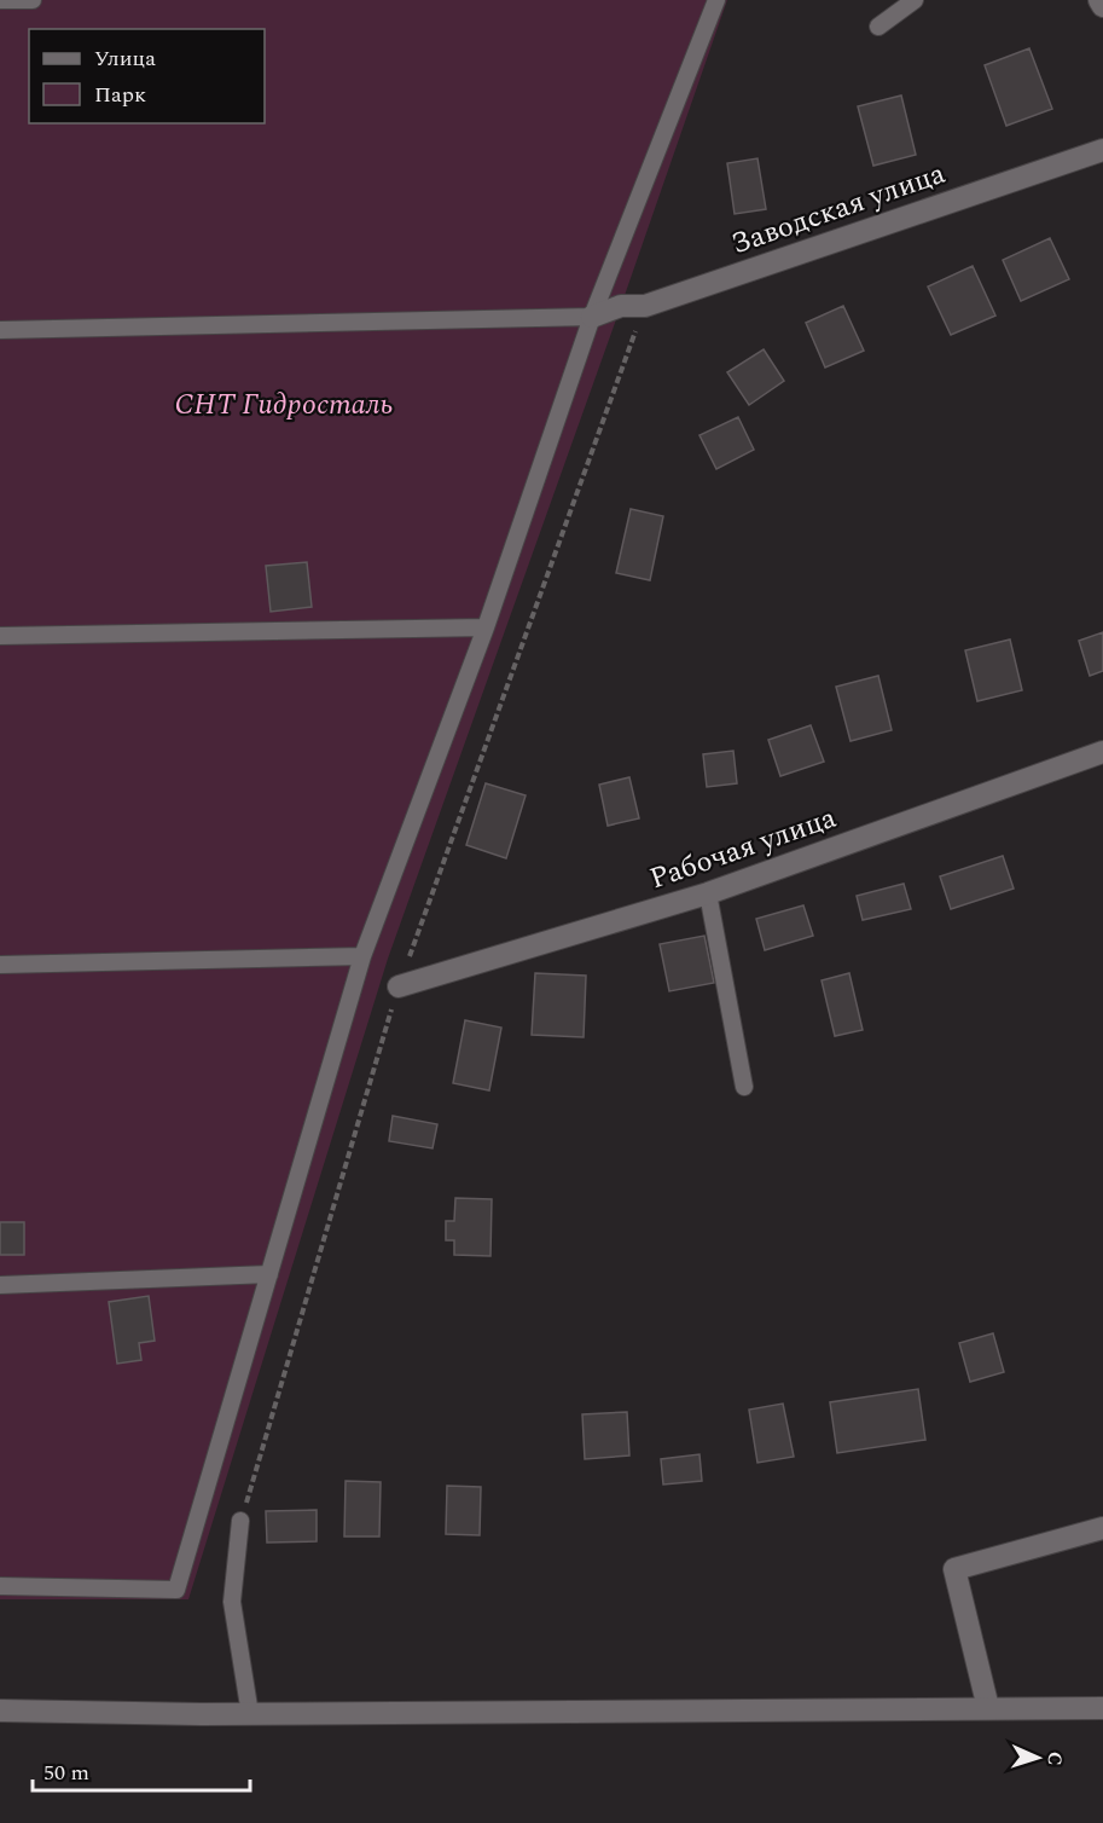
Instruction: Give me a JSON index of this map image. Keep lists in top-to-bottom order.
{
  "streets": {
    "street": ["Заводская улица", "Рабочая улица"]
  },
  "parks": ["СНТ Гидросталь"],
  "legend": ["Улица", "Парк"],
  "scale_bar": "50 m",
  "north": "right"
}
